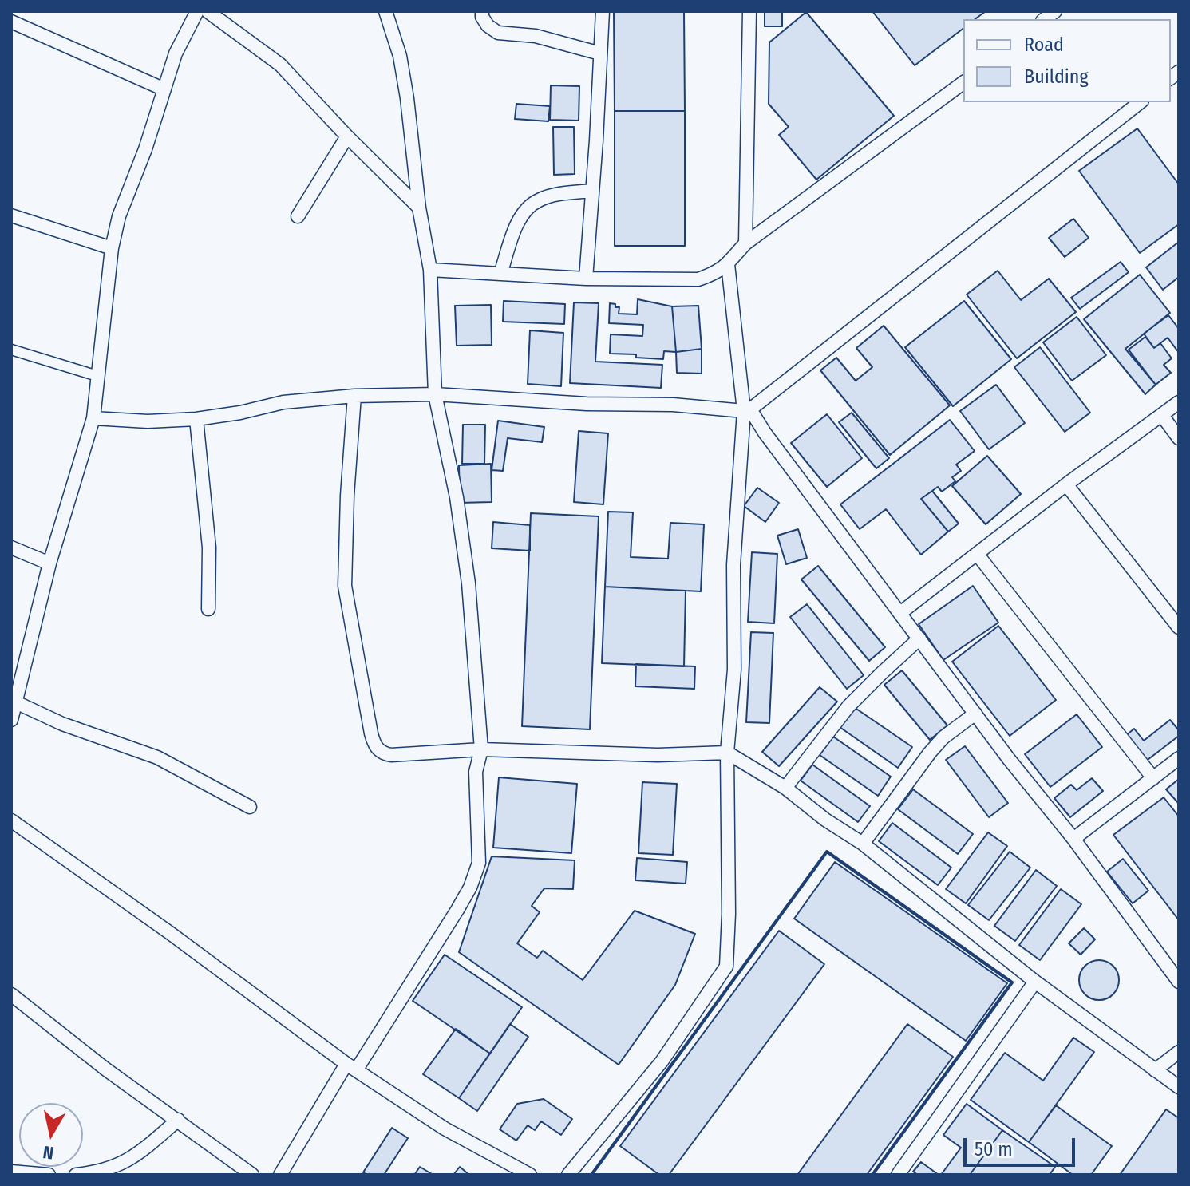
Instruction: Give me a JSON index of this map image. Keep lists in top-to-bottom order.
{
  "legend": ["Road", "Building"],
  "scale_bar": "50 m",
  "north": "bottom"
}
